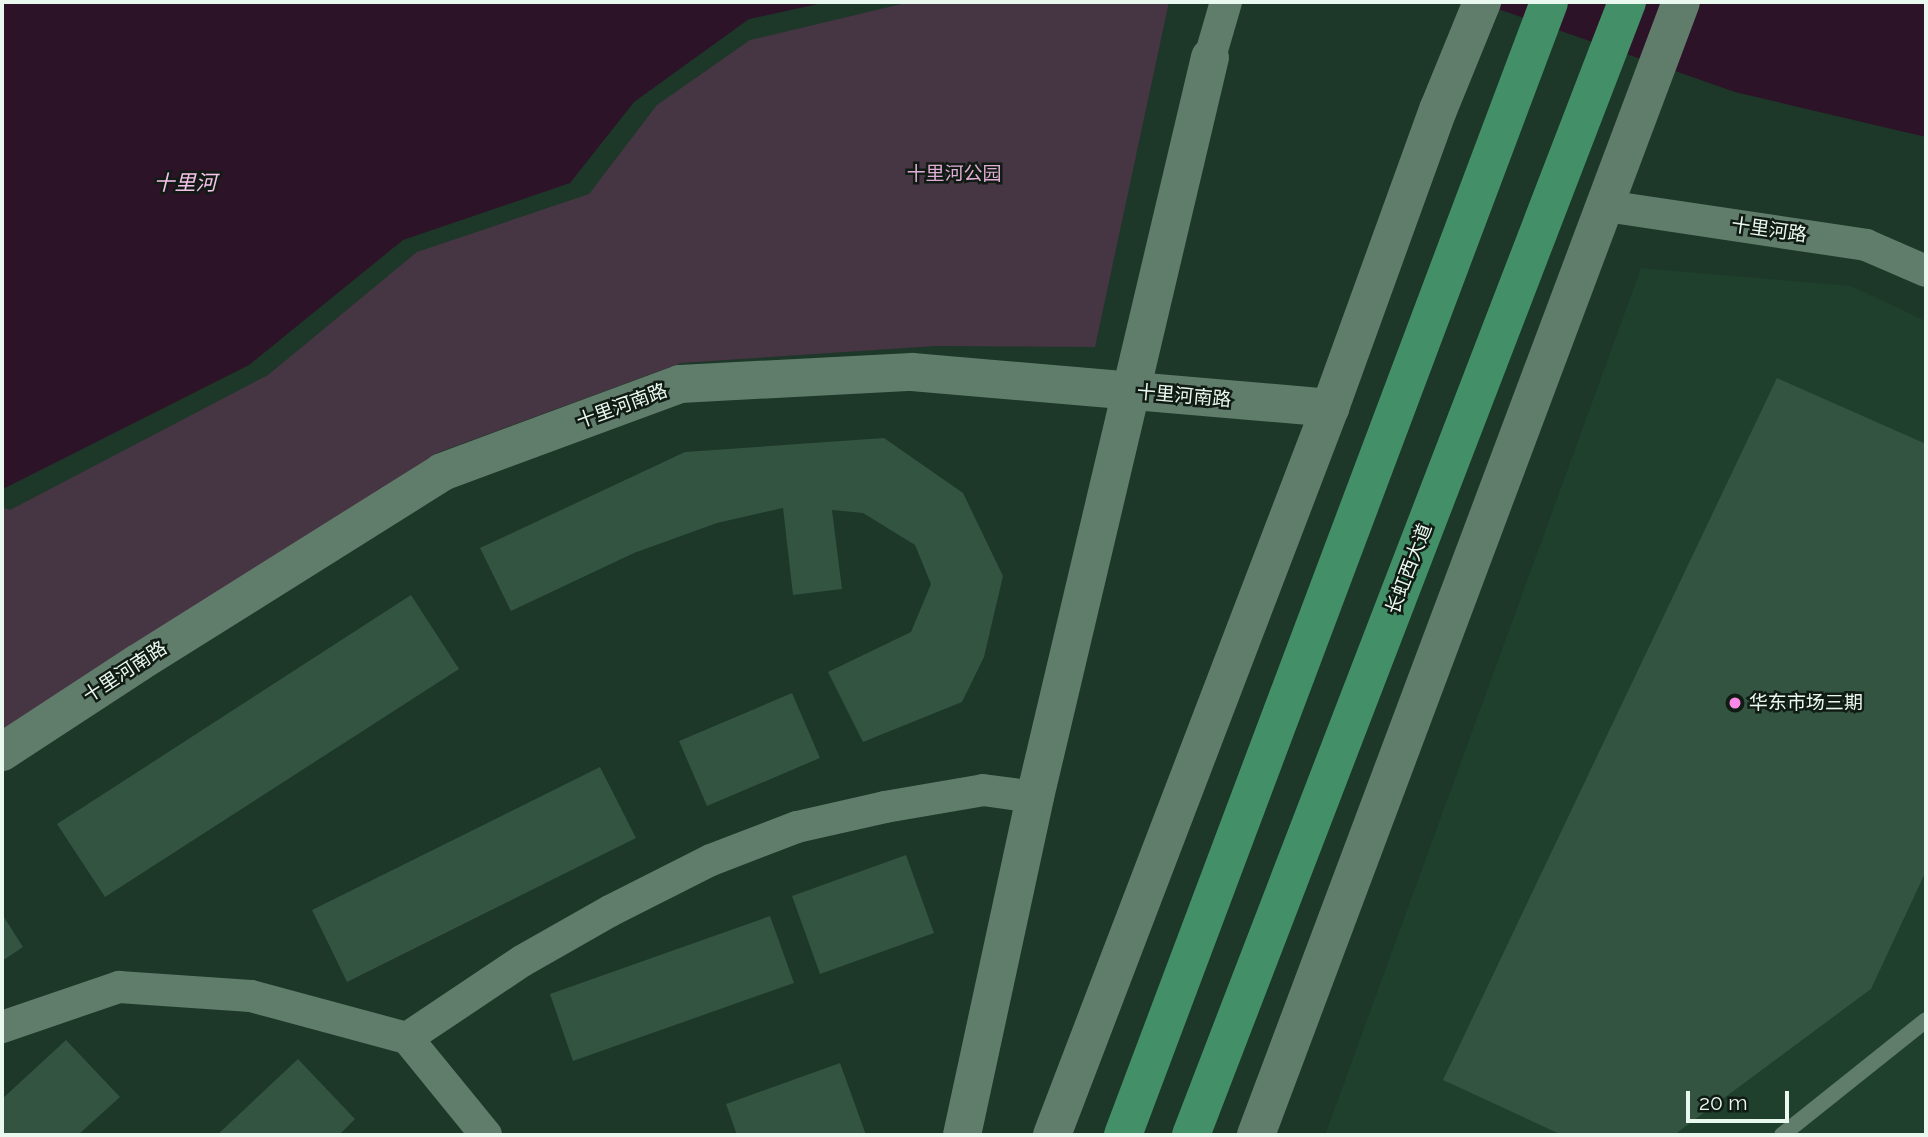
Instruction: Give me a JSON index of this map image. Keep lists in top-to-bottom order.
{
  "streets": {
    "main road": ["长虹西大道"],
    "street": ["十里河路", "十里河南路"]
  },
  "water": ["十里河"],
  "parks": ["十里河公园"],
  "places": ["华东市场三期"],
  "scale_bar": "20 m"
}
